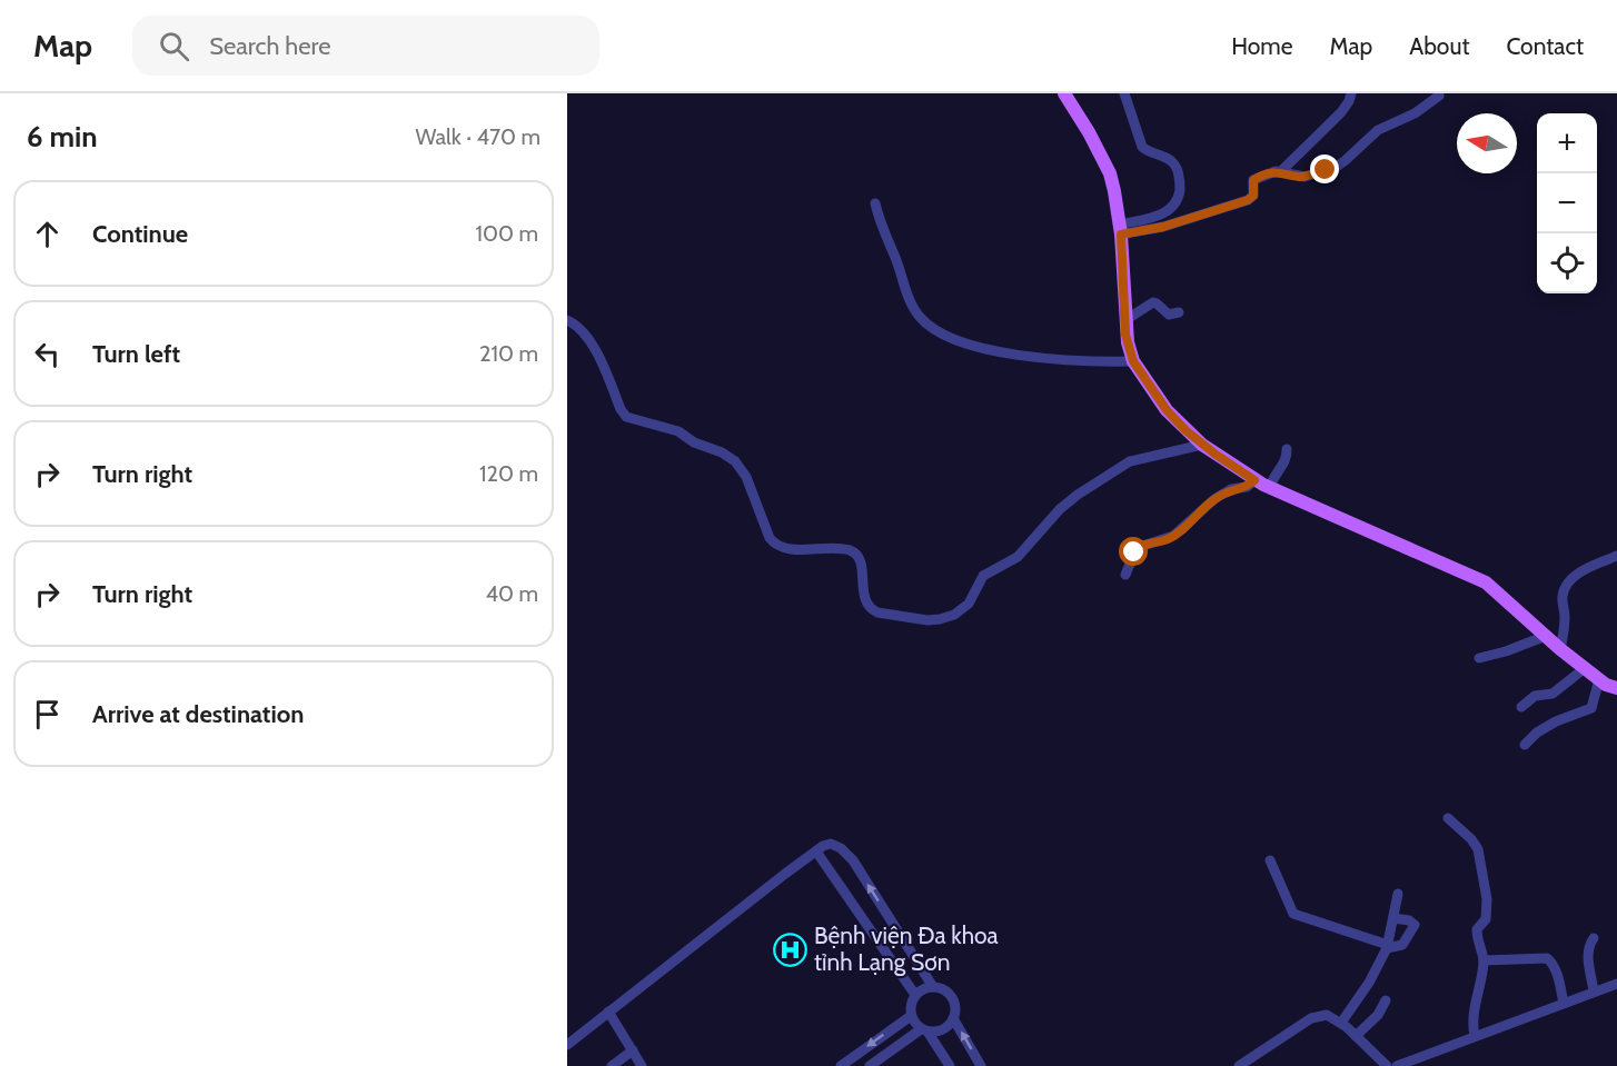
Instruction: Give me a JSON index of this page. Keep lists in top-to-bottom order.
{
  "places": {
    "hospital": ["Bệnh viện Đa khoa tỉnh Lạng Sơn"]
  },
  "north": "left",
  "page": {
    "header": "Map",
    "search": "Search here",
    "nav": [
      "Home",
      "Map",
      "About",
      "Contact"
    ],
    "heading": ["6 min", "Walk · 470 m"],
    "map_buttons": ["+", "−"],
    "list": [
      ["Continue", "100 m"],
      ["Turn left", "210 m"],
      ["Turn right", "120 m"],
      ["Turn right", "40 m"],
      "Arrive at destination"
    ]
  }
}
